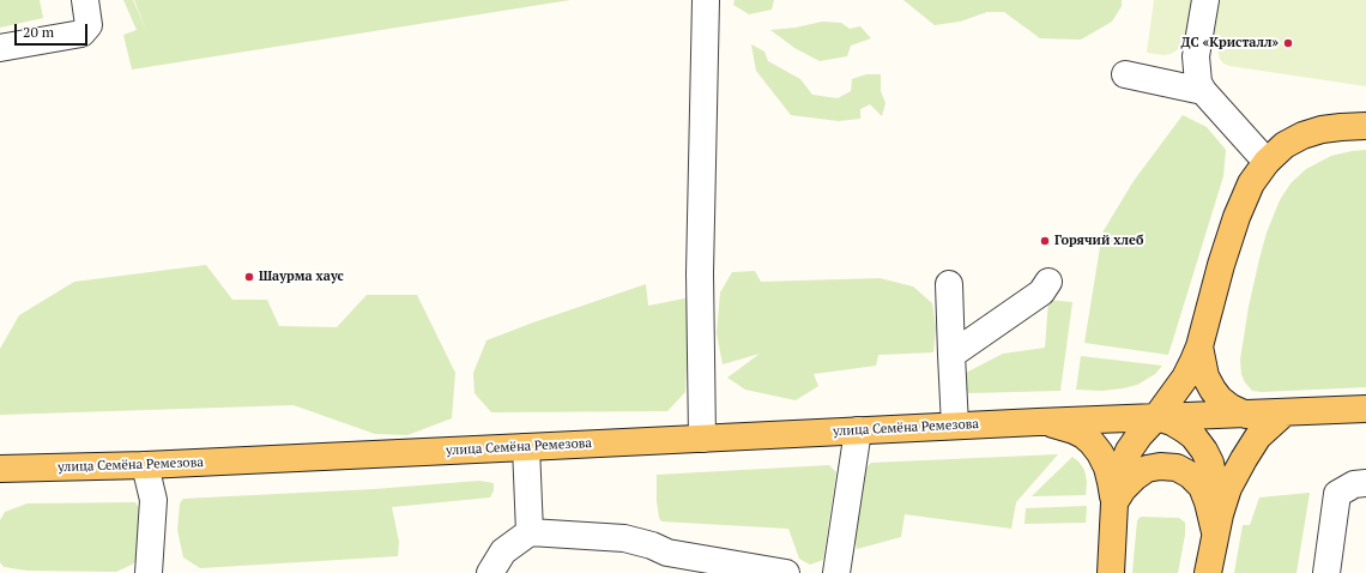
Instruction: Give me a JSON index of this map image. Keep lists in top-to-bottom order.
{
  "streets": {
    "main road": ["улица Семёна Ремезова"]
  },
  "places": ["ДС «Кристалл»", "Горячий хлеб", "Шаурма хаус"],
  "scale_bar": "20 m"
}
